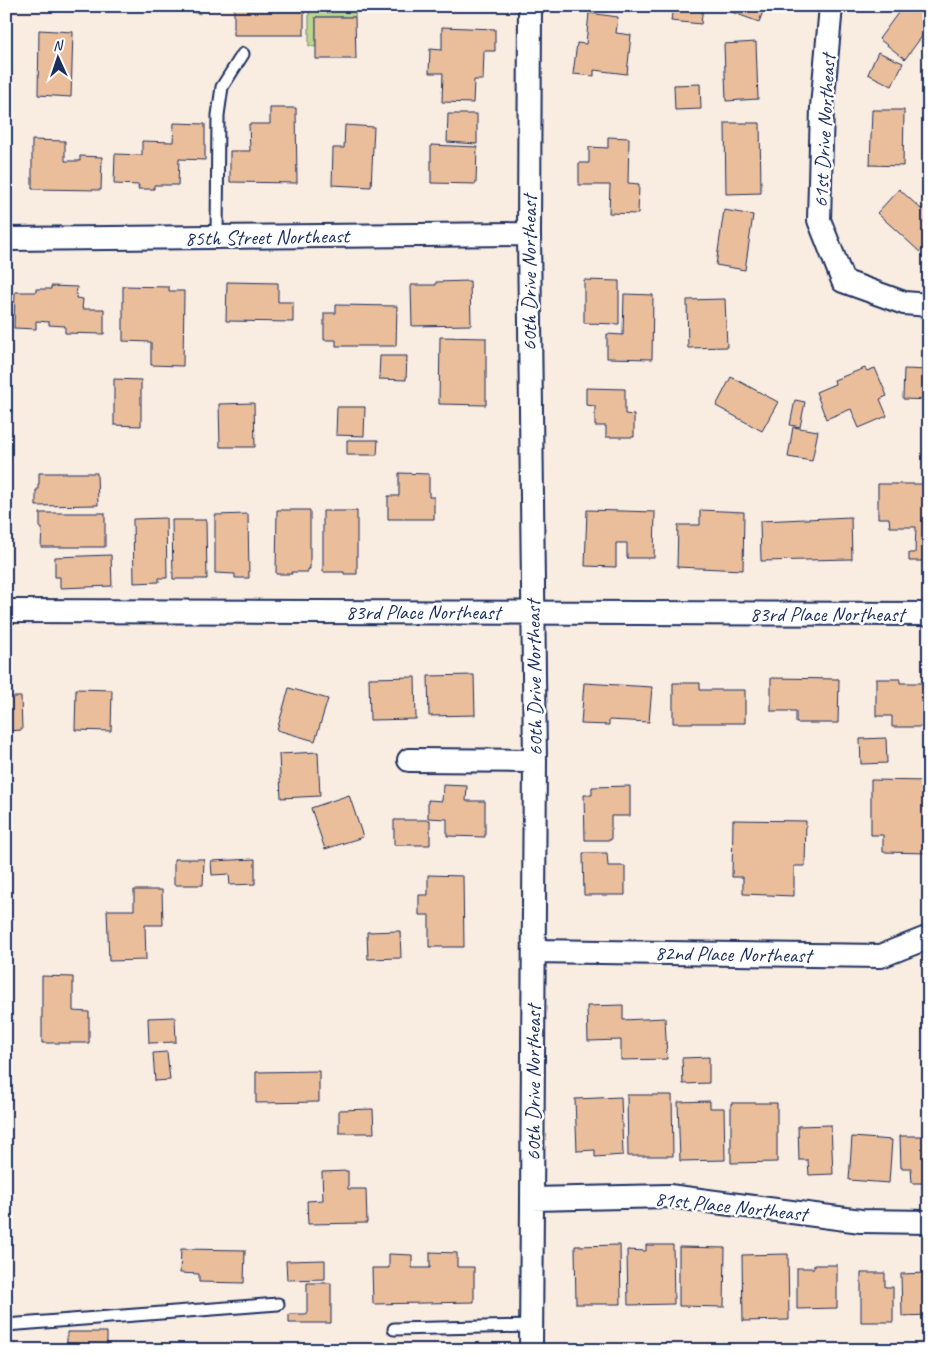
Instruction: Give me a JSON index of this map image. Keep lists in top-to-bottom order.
{
  "streets": {
    "street": [
      "61st Drive Northeast",
      "85th Street Northeast",
      "60th Drive Northeast",
      "83rd Place Northeast",
      "82nd Place Northeast",
      "81st Place Northeast"
    ]
  },
  "crossings": [
    ["85th Street Northeast", "60th Drive Northeast"],
    ["60th Drive Northeast", "83rd Place Northeast"],
    ["60th Drive Northeast", "82nd Place Northeast"],
    ["60th Drive Northeast", "81st Place Northeast"]
  ],
  "north": "top"
}
